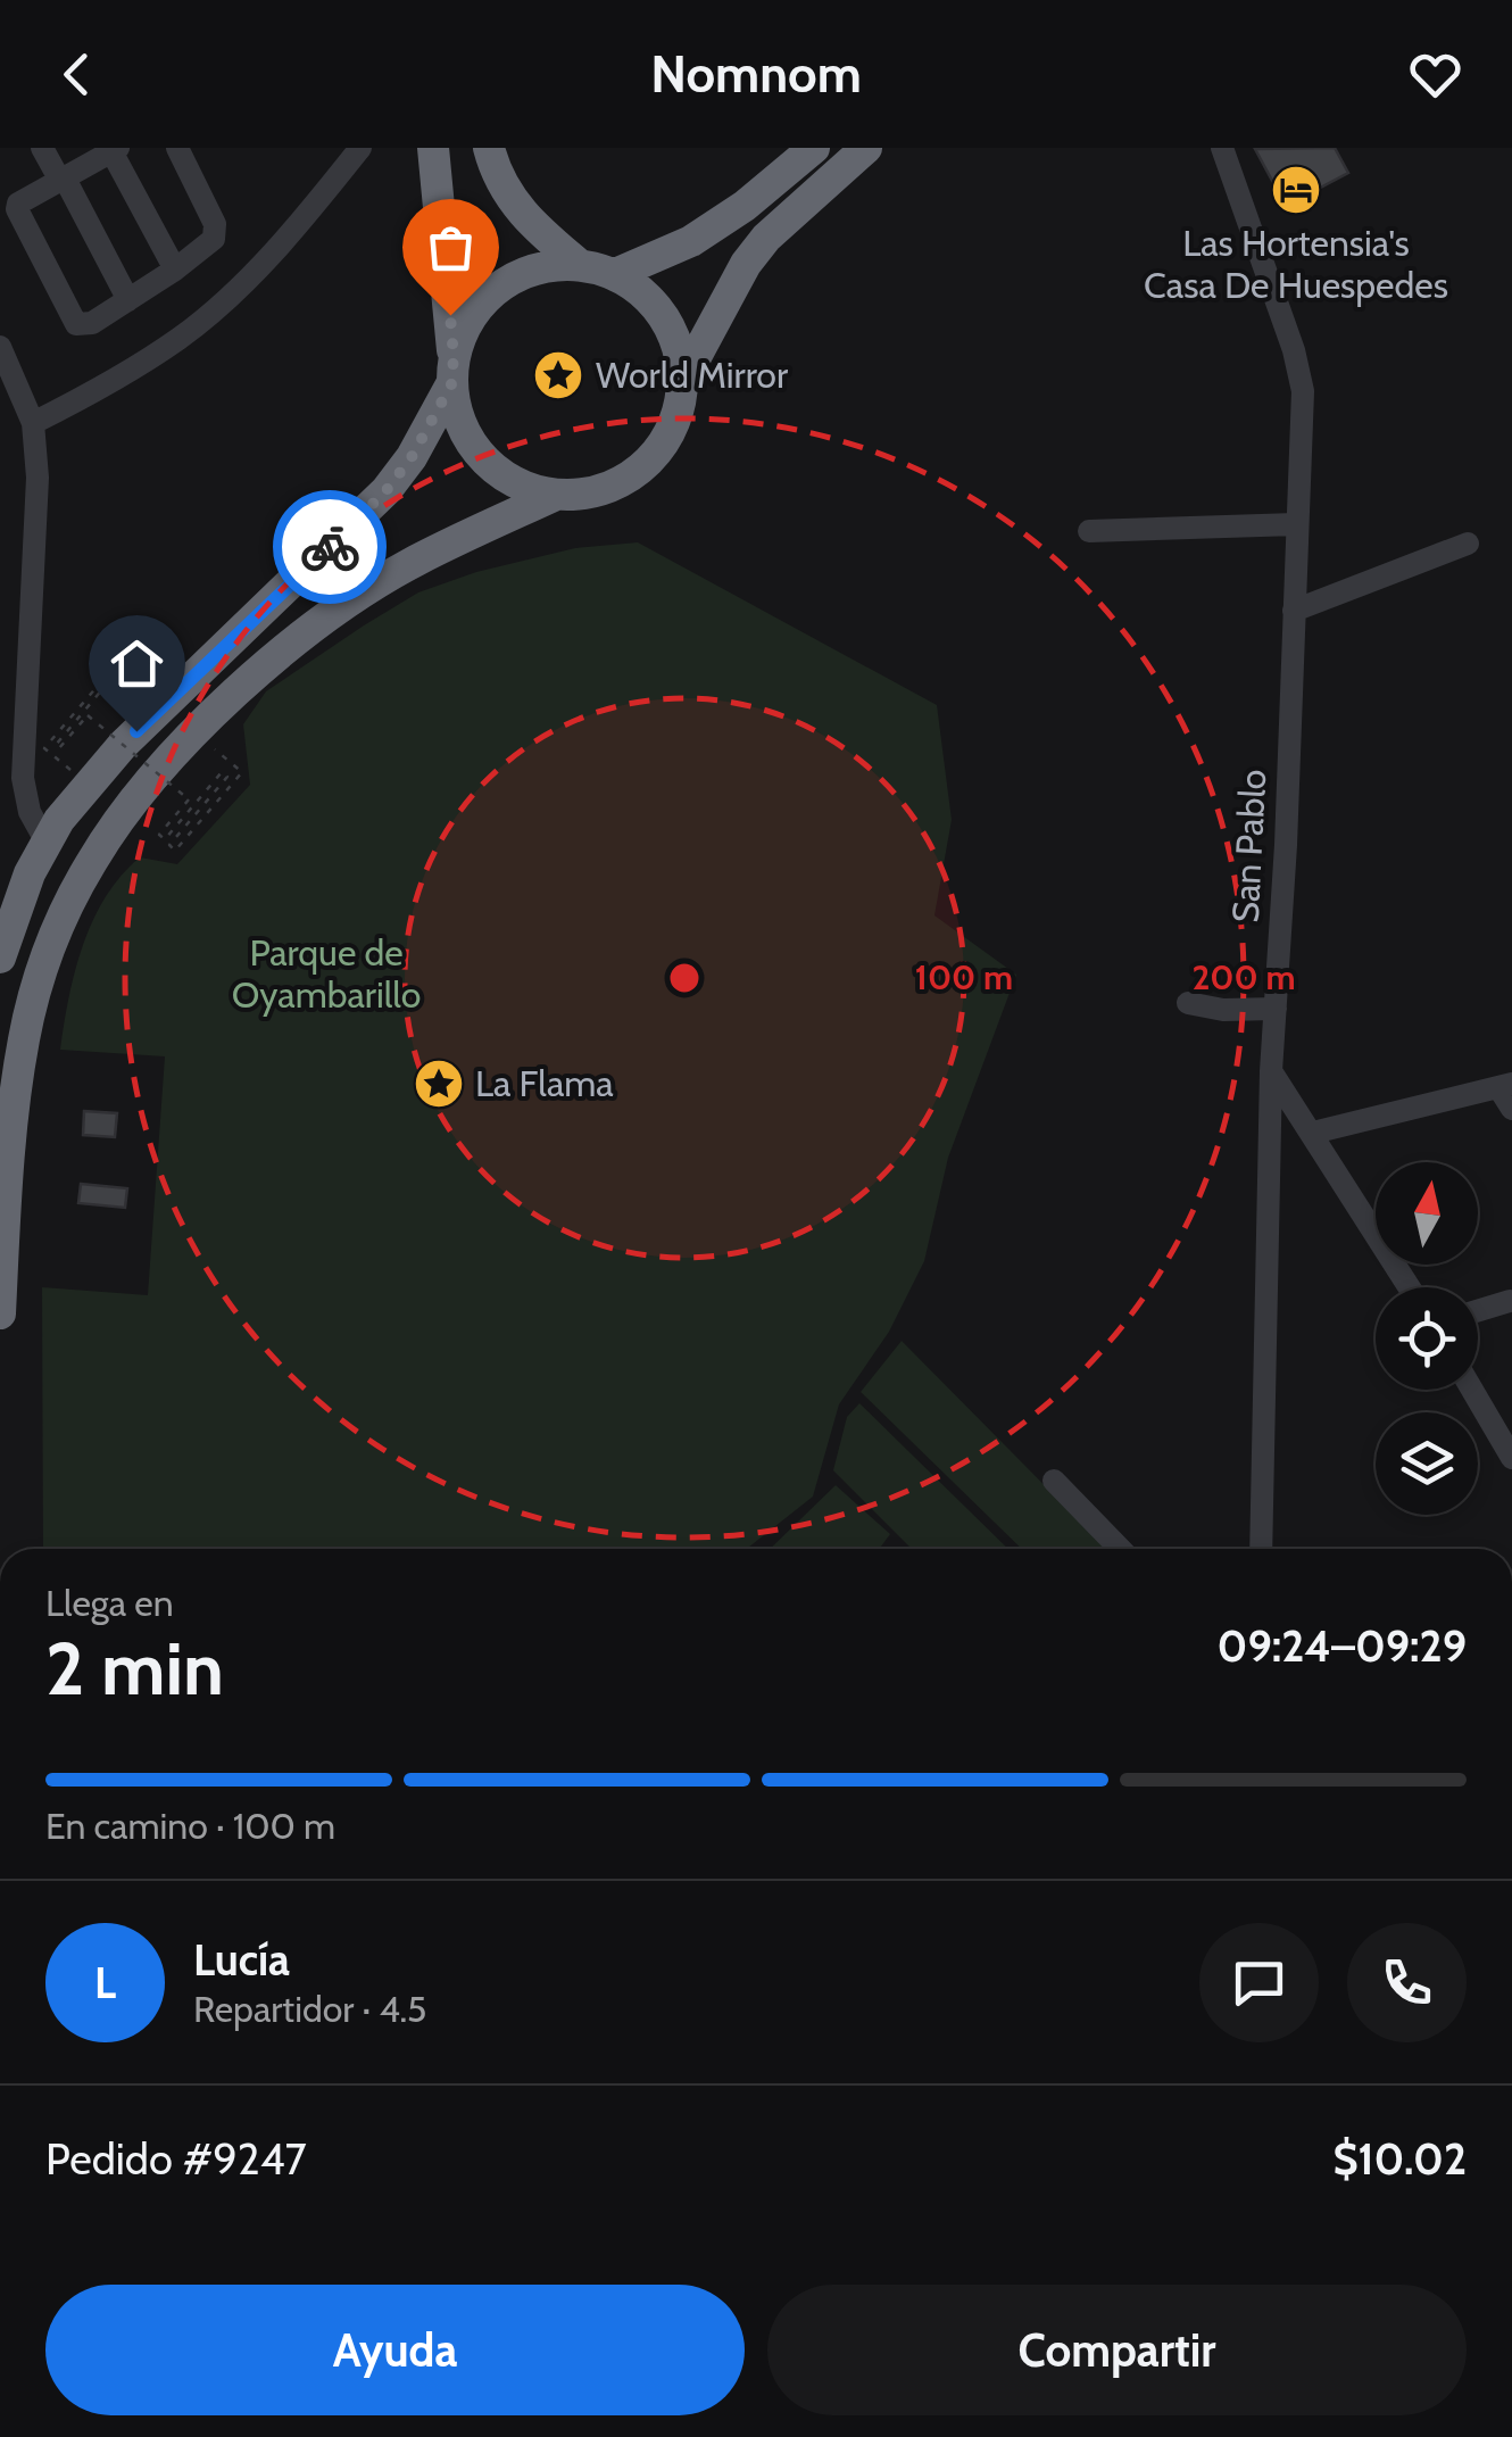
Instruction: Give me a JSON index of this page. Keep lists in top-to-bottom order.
{
  "streets": {
    "street": ["San Pablo"]
  },
  "parks": ["Parque de Oyambarillo"],
  "places": {
    "hotel": ["Las Hortensia's Casa De Huespedes"],
    "place": ["World Mirror", "La Flama"]
  },
  "north": "top",
  "page": {
    "header": "Nomnom",
    "heading": ["2 min", "Llega en", "09:24–09:29"],
    "panel": [
      "Lucía",
      "Repartidor · 4.5",
      "Pedido #9247",
      "$10.02"
    ],
    "bar": "En camino · 100 m",
    "round": "L",
    "buttons": ["Ayuda", "Compartir"]
  },
  "rings": ["100 m", "200 m"]
}
